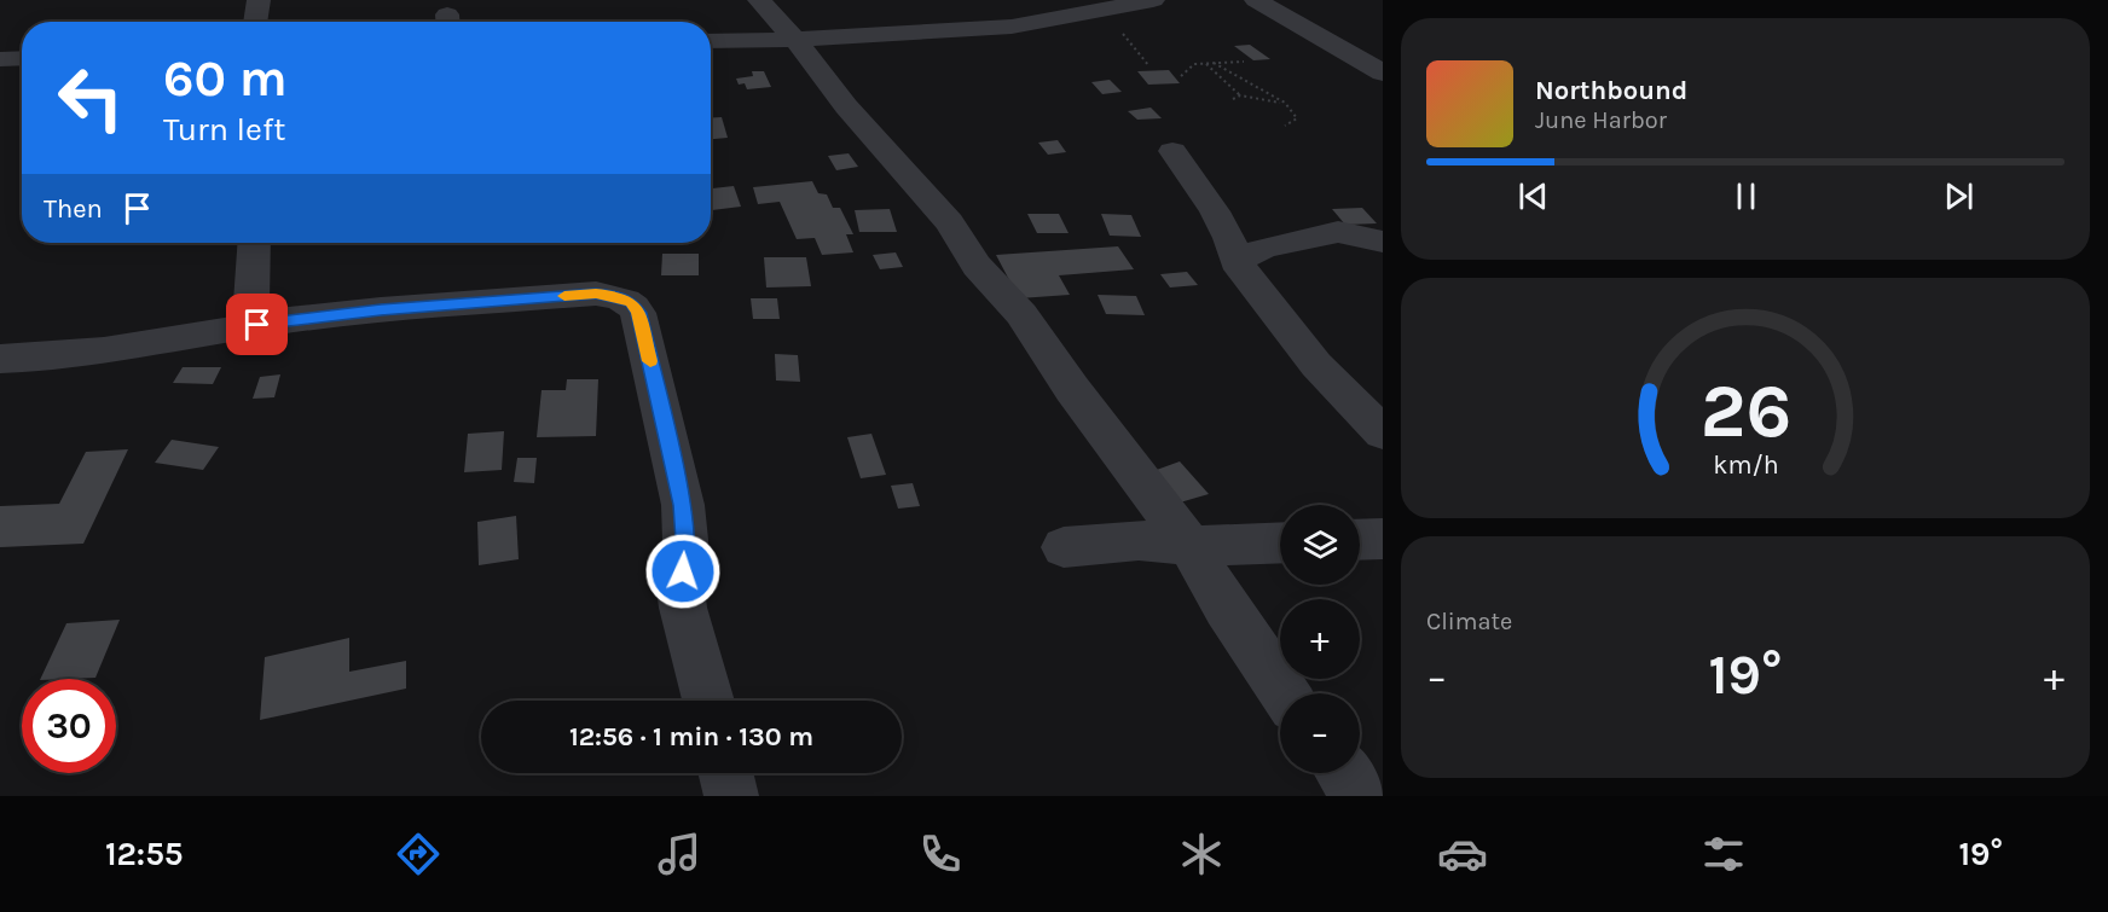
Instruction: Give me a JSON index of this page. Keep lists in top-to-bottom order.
{
  "page": {
    "turn": ["60 m", "Turn left"],
    "song": ["Northbound", "June Harbor"],
    "then": "Then",
    "map_buttons": ["+", "−"],
    "tile": "Climate",
    "heat": ["−", "19°", "+"],
    "limit": "30",
    "trip": "12:56 · 1 min · 130 m",
    "tabs": ["12:55", "19°"],
    "gauge": ["26", "km/h"]
  }
}
